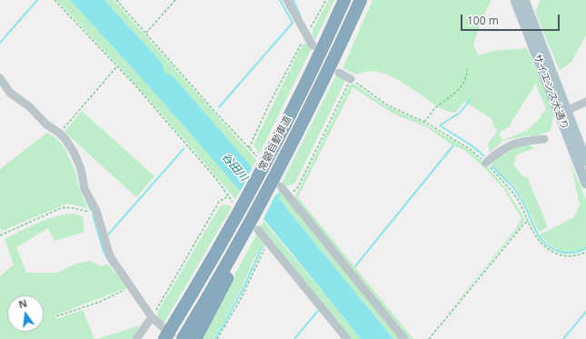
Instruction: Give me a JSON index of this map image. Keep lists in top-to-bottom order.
{
  "streets": {
    "highway": ["常磐自動車道"],
    "main road": ["サイエンス大通り"]
  },
  "water": ["谷田川"],
  "scale_bar": "100 m",
  "north": "top"
}
